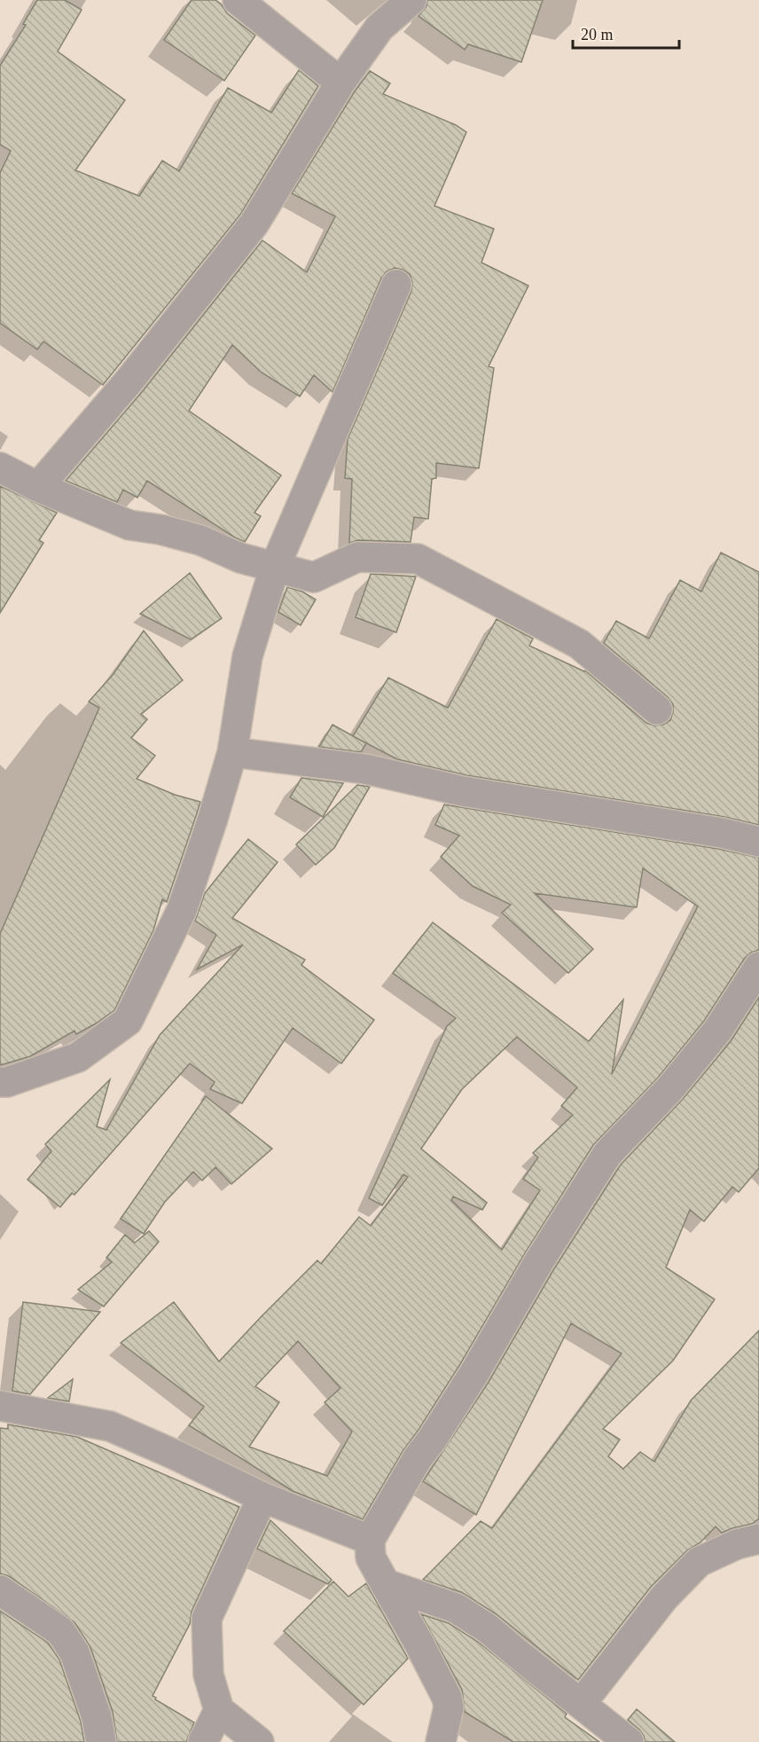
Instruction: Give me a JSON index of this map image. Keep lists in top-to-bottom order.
{
  "scale_bar": "20 m"
}
